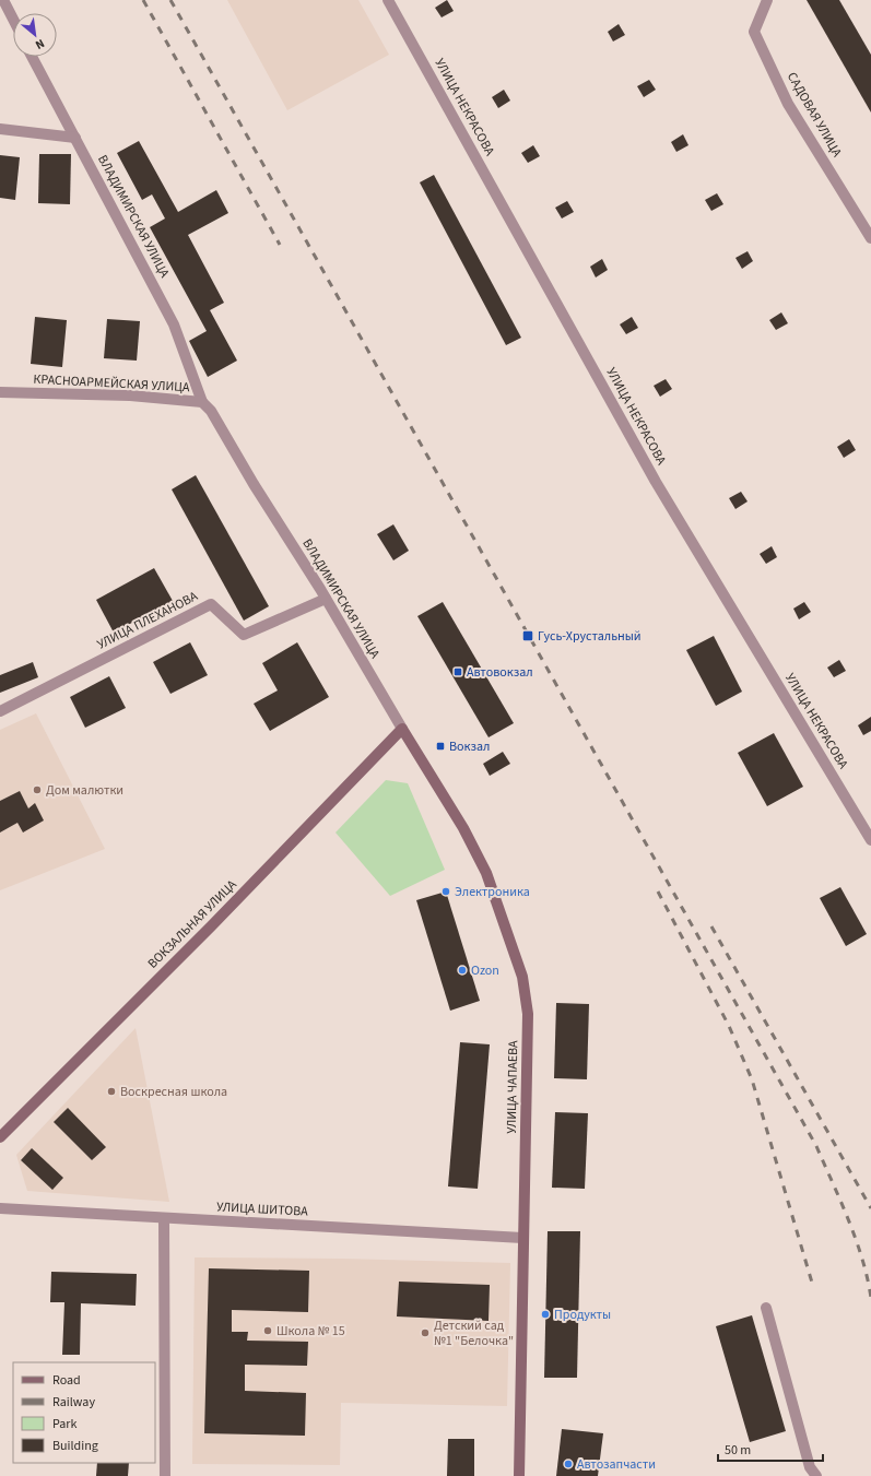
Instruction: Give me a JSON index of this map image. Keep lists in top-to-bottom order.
{
  "streets": {
    "main road": ["ВОКЗАЛЬНАЯ УЛИЦА", "УЛИЦА ЧАПАЕВА"],
    "street": [
      "УЛИЦА НЕКРАСОВА",
      "САДОВАЯ УЛИЦА",
      "ВЛАДИМИРСКАЯ УЛИЦА",
      "КРАСНОАРМЕЙСКАЯ УЛИЦА",
      "УЛИЦА ПЛЕХАНОВА",
      "УЛИЦА ШИТОВА"
    ]
  },
  "crossings": [
    ["ВЛАДИМИРСКАЯ УЛИЦА", "КРАСНОАРМЕЙСКАЯ УЛИЦА"],
    ["ВЛАДИМИРСКАЯ УЛИЦА", "УЛИЦА ПЛЕХАНОВА"],
    ["ВЛАДИМИРСКАЯ УЛИЦА", "ВОКЗАЛЬНАЯ УЛИЦА"],
    ["ВЛАДИМИРСКАЯ УЛИЦА", "УЛИЦА ЧАПАЕВА"],
    ["ВОКЗАЛЬНАЯ УЛИЦА", "УЛИЦА ЧАПАЕВА"],
    ["УЛИЦА ЧАПАЕВА", "УЛИЦА ШИТОВА"]
  ],
  "places": {
    "transit": ["Гусь-Хрустальный", "Автовокзал", "Вокзал"],
    "other": [
      "Дом малютки",
      "Электроника",
      "Ozon",
      "Воскресная школа",
      "Продукты",
      "Школа № 15",
      "Детский сад №1 \"Белочка\"",
      "Автозапчасти"
    ]
  },
  "legend": [
    "Road",
    "Railway",
    "Park",
    "Building"
  ],
  "scale_bar": "50 m",
  "north": "bottom right"
}
